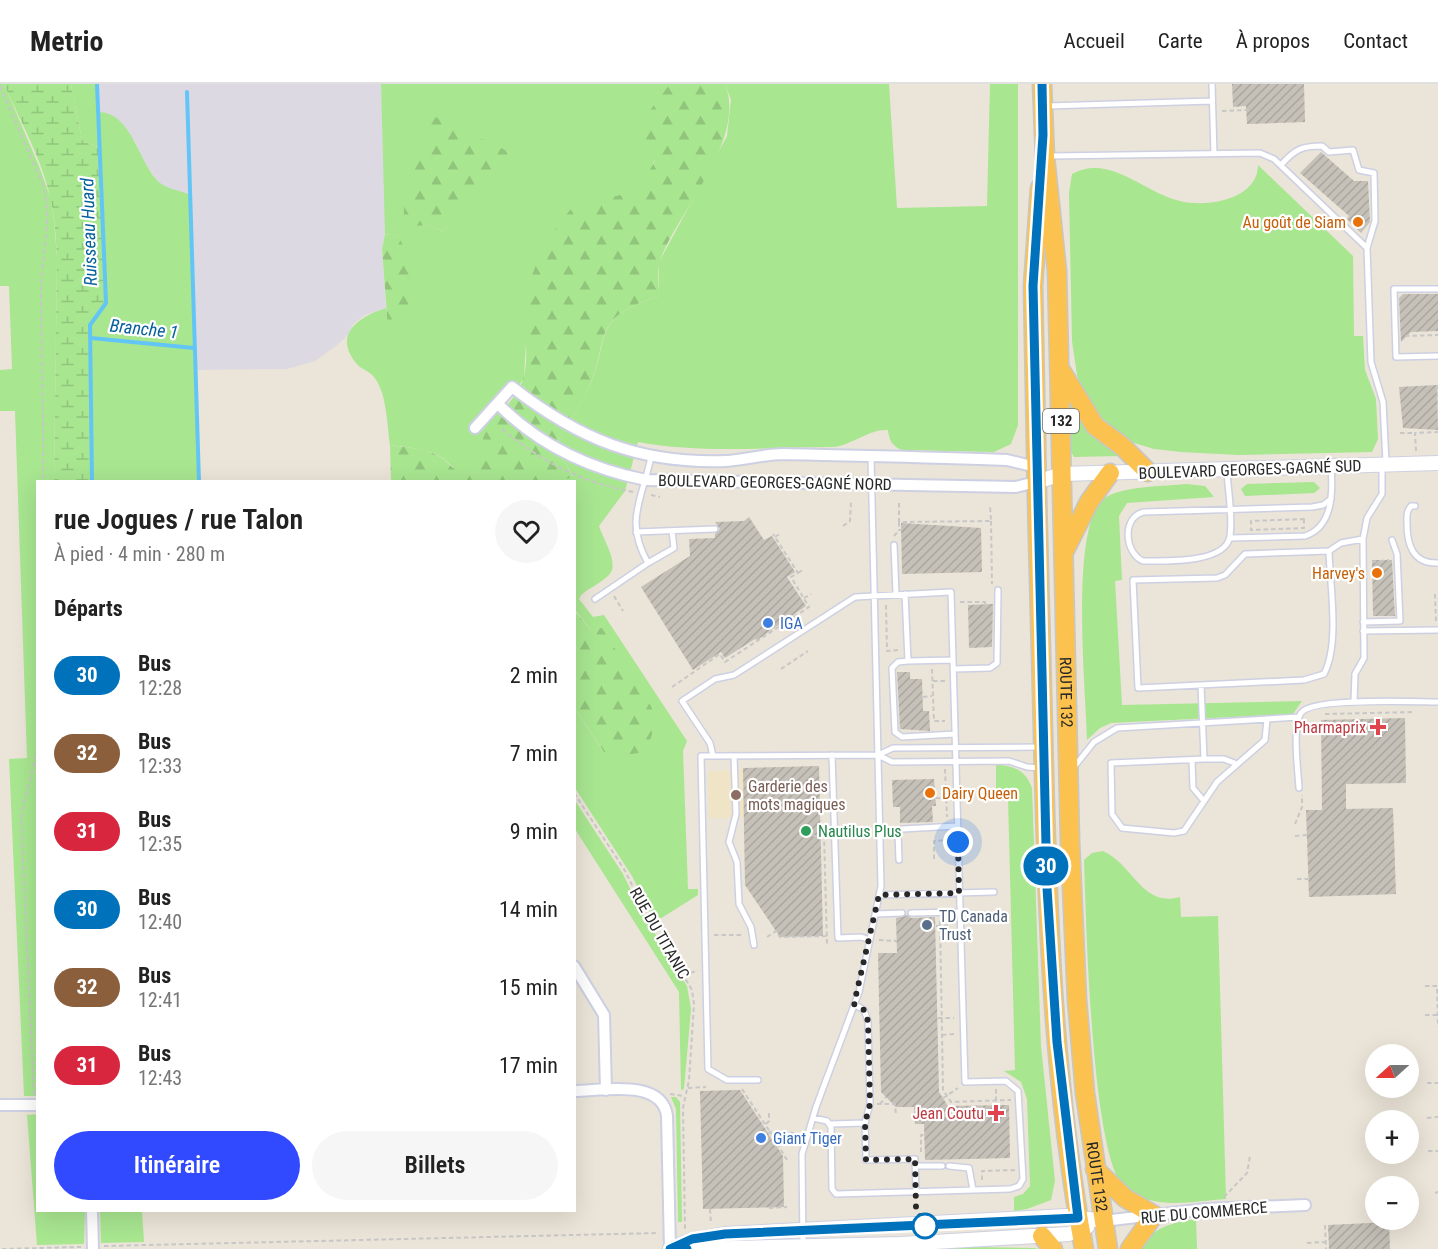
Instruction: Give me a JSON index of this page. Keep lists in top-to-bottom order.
{
  "streets": {
    "highway": ["132", "ROUTE 132"],
    "street": ["BOULEVARD GEORGES-GAGNÉ SUD", "BOULEVARD GEORGES-GAGNÉ NORD", "RUE DU COMMERCE"],
    "path": ["RUE DU TITANIC"]
  },
  "crossings": [
    ["BOULEVARD GEORGES-GAGNÉ SUD", "BOULEVARD GEORGES-GAGNÉ NORD"],
    ["BOULEVARD GEORGES-GAGNÉ SUD", "ROUTE 132"],
    ["BOULEVARD GEORGES-GAGNÉ NORD", "ROUTE 132"],
    ["ROUTE 132", "RUE DU COMMERCE"]
  ],
  "water": ["Ruisseau Huard", "Branche 1"],
  "places": {
    "other": [
      "Au goût de Siam",
      "Harvey's",
      "IGA",
      "Dairy Queen",
      "Garderie des mots magiques",
      "Nautilus Plus",
      "TD Canada Trust",
      "Giant Tiger"
    ],
    "health": ["Pharmaprix", "Jean Coutu"]
  },
  "lines": ["bus line 30"],
  "north": "left",
  "page": {
    "header": "Metrio",
    "nav": [
      "Accueil",
      "Carte",
      "À propos",
      "Contact"
    ],
    "on_map": "30",
    "heading": [
      ["rue Jogues / rue Talon", "À pied · 4 min · 280 m"],
      "Départs"
    ],
    "list": [
      {
        "mark": "30",
        "name": "Bus",
        "note": "12:28",
        "value": "2 min"
      },
      {
        "mark": "32",
        "name": "Bus",
        "note": "12:33",
        "value": "7 min"
      },
      {
        "mark": "31",
        "name": "Bus",
        "note": "12:35",
        "value": "9 min"
      },
      {
        "mark": "30",
        "name": "Bus",
        "note": "12:40",
        "value": "14 min"
      },
      {
        "mark": "32",
        "name": "Bus",
        "note": "12:41",
        "value": "15 min"
      },
      {
        "mark": "31",
        "name": "Bus",
        "note": "12:43",
        "value": "17 min"
      }
    ],
    "map_buttons": ["+", "−"],
    "buttons": ["Itinéraire", "Billets"]
  }
}
